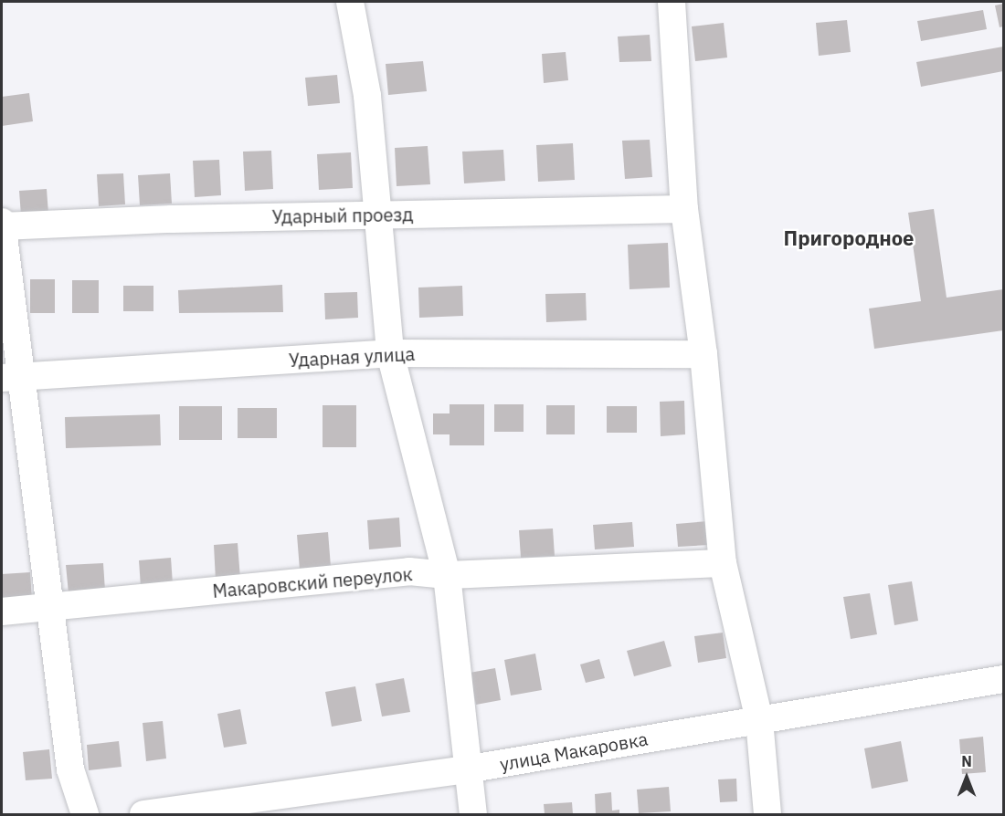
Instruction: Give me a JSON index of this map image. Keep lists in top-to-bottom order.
{
  "streets": {
    "street": [
      "Ударный проезд",
      "Ударная улица",
      "Макаровский переулок",
      "улица Макаровка"
    ]
  },
  "districts": ["Пригородное"],
  "north": "top"
}
